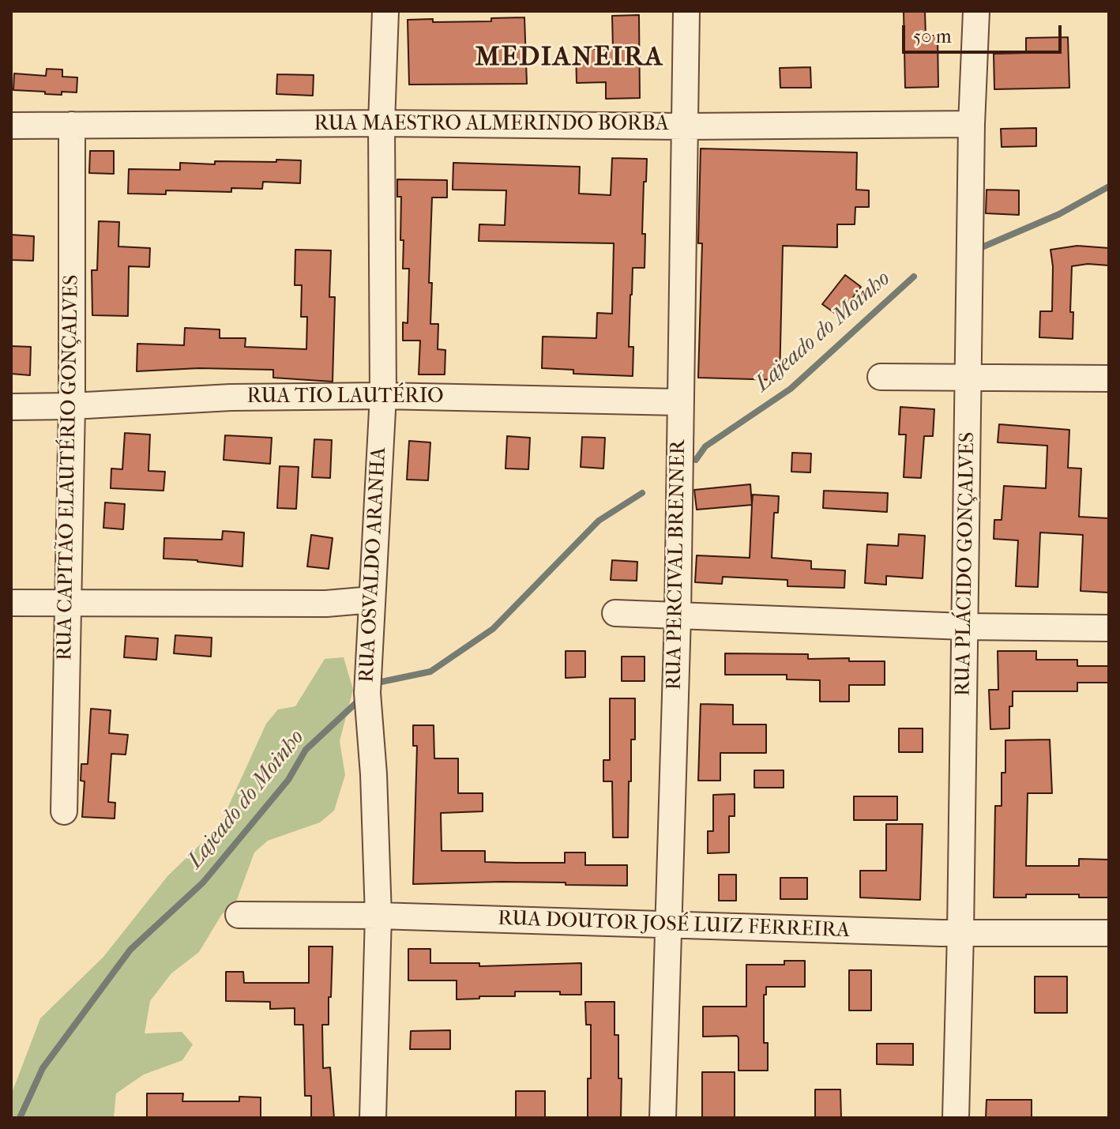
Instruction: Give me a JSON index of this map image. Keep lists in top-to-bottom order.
{
  "streets": {
    "street": [
      "RUA MAESTRO ALMERINDO BORBA",
      "RUA TIO LAUTÉRIO",
      "RUA CAPITÃO ELAUTÉRIO GONÇALVES",
      "RUA PLÁCIDO GONÇALVES",
      "RUA OSVALDO ARANHA",
      "RUA PERCIVAL BRENNER",
      "RUA DOUTOR JOSÉ LUIZ FERREIRA"
    ]
  },
  "crossings": [
    ["RUA MAESTRO ALMERINDO BORBA", "RUA CAPITÃO ELAUTÉRIO GONÇALVES"],
    ["RUA MAESTRO ALMERINDO BORBA", "RUA PLÁCIDO GONÇALVES"],
    ["RUA MAESTRO ALMERINDO BORBA", "RUA OSVALDO ARANHA"],
    ["RUA MAESTRO ALMERINDO BORBA", "RUA PERCIVAL BRENNER"],
    ["RUA TIO LAUTÉRIO", "RUA CAPITÃO ELAUTÉRIO GONÇALVES"],
    ["RUA TIO LAUTÉRIO", "RUA OSVALDO ARANHA"],
    ["RUA TIO LAUTÉRIO", "RUA PERCIVAL BRENNER"],
    ["RUA PLÁCIDO GONÇALVES", "RUA DOUTOR JOSÉ LUIZ FERREIRA"],
    ["RUA OSVALDO ARANHA", "RUA DOUTOR JOSÉ LUIZ FERREIRA"],
    ["RUA PERCIVAL BRENNER", "RUA DOUTOR JOSÉ LUIZ FERREIRA"]
  ],
  "districts": ["MEDIANEIRA"],
  "water": ["Lajeado do Moinho"],
  "scale_bar": "50 m"
}
